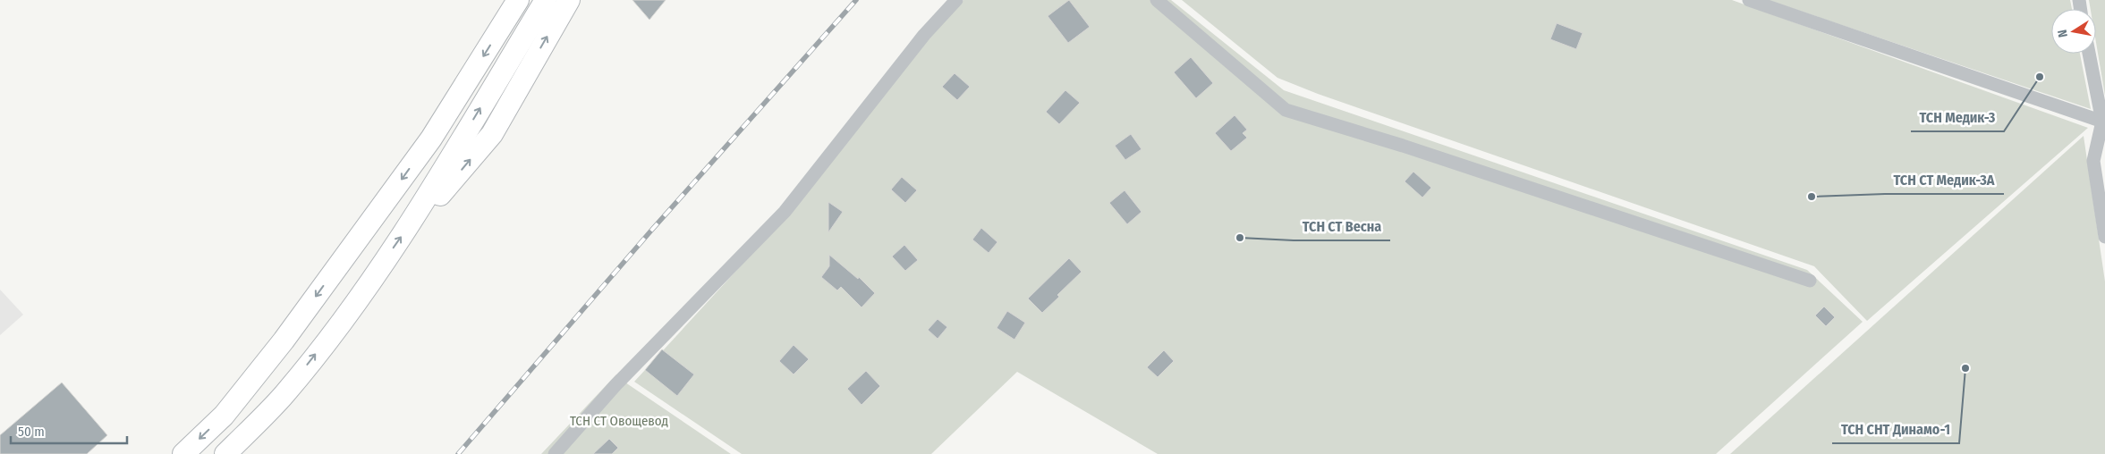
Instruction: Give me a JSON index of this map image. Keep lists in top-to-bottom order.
{
  "parks": ["ТСН СТ Овощевод"],
  "places": [
    "ТСН Медик-3",
    "ТСН СТ Медик-3А",
    "ТСН СТ Весна",
    "ТСН СНТ Динамо-1"
  ],
  "scale_bar": "50 m",
  "north": "left"
}
